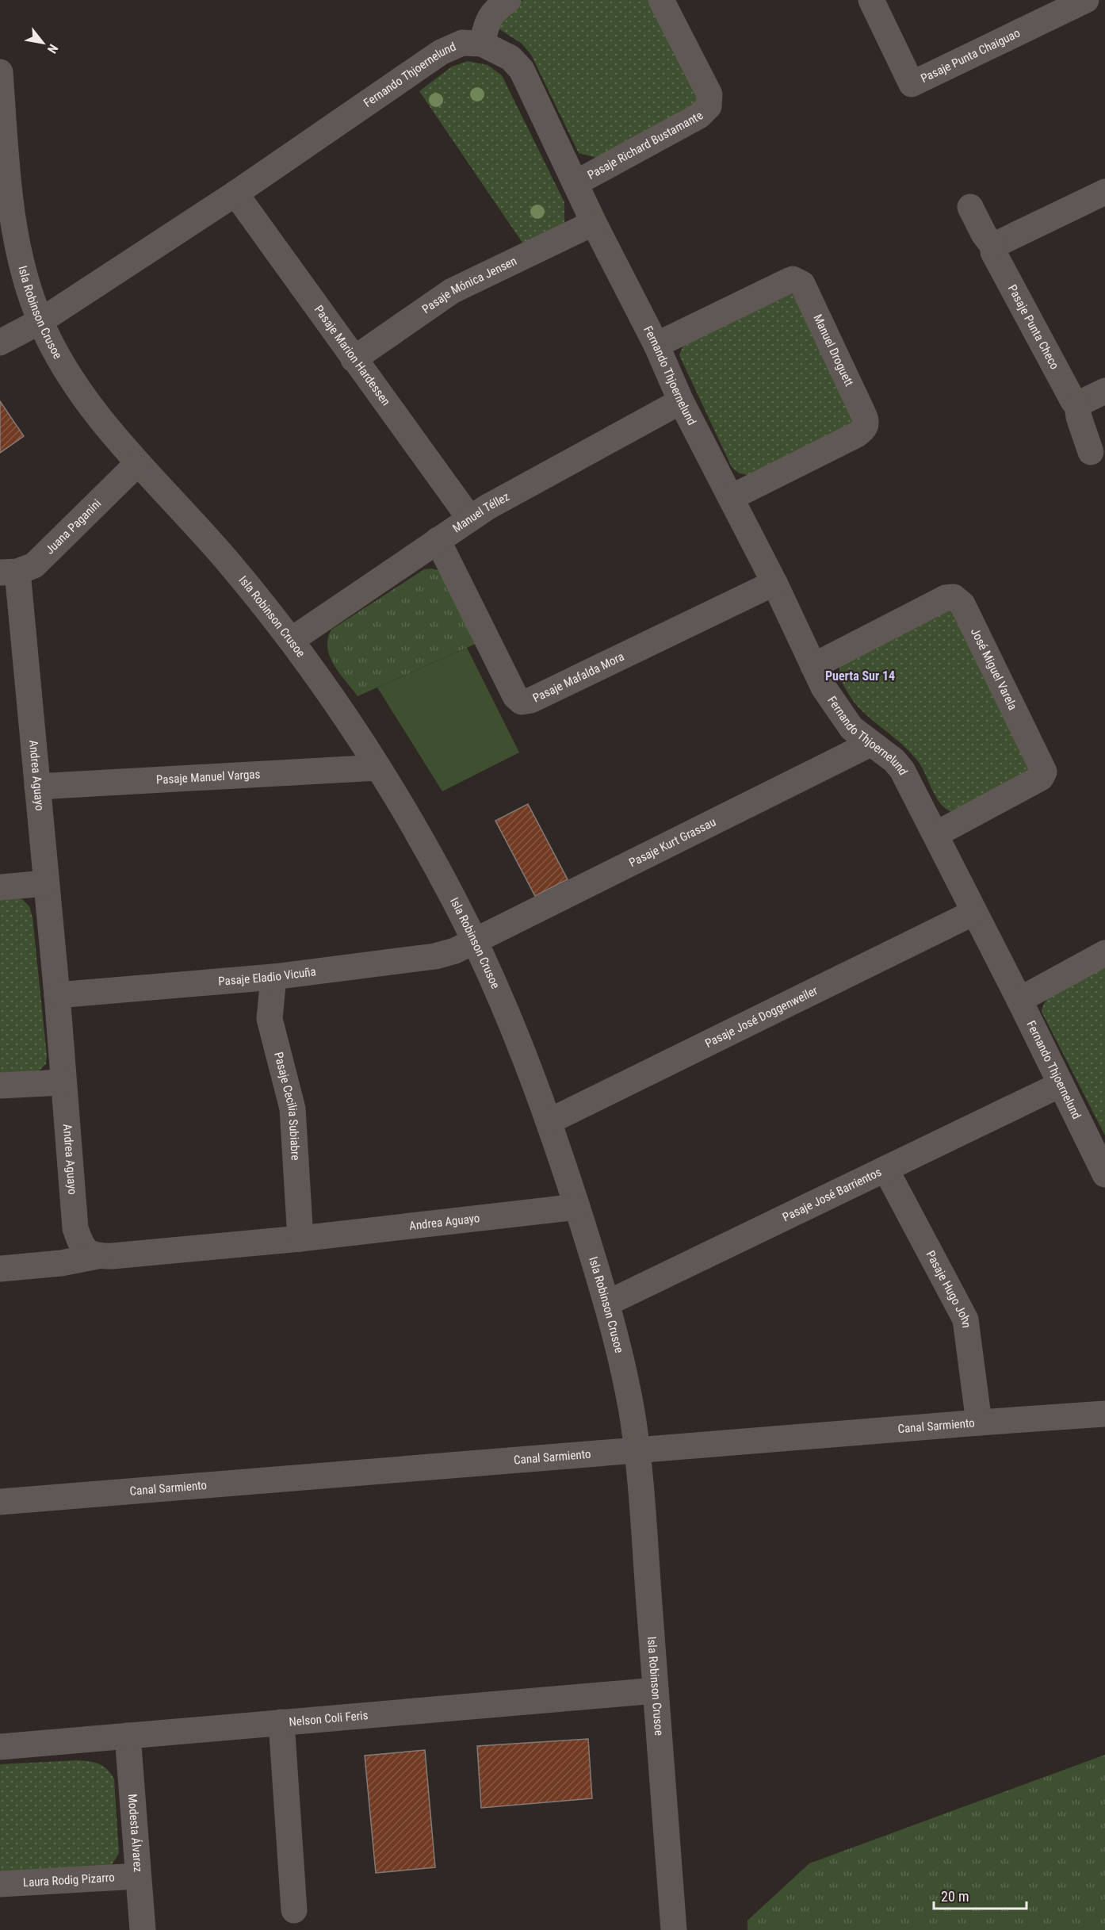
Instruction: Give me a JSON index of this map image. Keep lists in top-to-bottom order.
{
  "streets": {
    "street": [
      "Pasaje Punta Chaiguao",
      "Fernando Thjoernelund",
      "Pasaje Richard Bustamante",
      "Pasaje Mónica Jensen",
      "Isla Robinson Crusoe",
      "Pasaje Punta Checo",
      "Manuel Droguett",
      "Pasaje Marion Hardessen",
      "Manuel Téllez",
      "Juana Paganini",
      "José Miguel Varela",
      "Pasaje Mafalda Mora",
      "Andrea Aguayo",
      "Pasaje Manuel Vargas",
      "Pasaje Kurt Grassau",
      "Pasaje Eladio Vicuña",
      "Pasaje José Doggenweiler",
      "Pasaje Cecilia Subiabre",
      "Pasaje José Barrientos",
      "Pasaje Hugo John",
      "Canal Sarmiento",
      "Nelson Coli Feris",
      "Modesta Álvarez",
      "Laura Rodig Pizarro"
    ]
  },
  "crossings": [
    ["Fernando Thjoernelund", "Pasaje Richard Bustamante"],
    ["Fernando Thjoernelund", "Pasaje Mónica Jensen"],
    ["Fernando Thjoernelund", "Isla Robinson Crusoe"],
    ["Fernando Thjoernelund", "Manuel Droguett"],
    ["Fernando Thjoernelund", "Pasaje Marion Hardessen"],
    ["Fernando Thjoernelund", "Manuel Téllez"],
    ["Fernando Thjoernelund", "José Miguel Varela"],
    ["Fernando Thjoernelund", "Pasaje Mafalda Mora"],
    ["Fernando Thjoernelund", "Pasaje Kurt Grassau"],
    ["Fernando Thjoernelund", "Pasaje José Doggenweiler"],
    ["Fernando Thjoernelund", "Pasaje José Barrientos"],
    ["Pasaje Mónica Jensen", "Pasaje Marion Hardessen"],
    ["Isla Robinson Crusoe", "Manuel Téllez"],
    ["Isla Robinson Crusoe", "Juana Paganini"],
    ["Isla Robinson Crusoe", "Andrea Aguayo"],
    ["Isla Robinson Crusoe", "Pasaje Manuel Vargas"],
    ["Isla Robinson Crusoe", "Pasaje Kurt Grassau"],
    ["Isla Robinson Crusoe", "Pasaje Eladio Vicuña"],
    ["Isla Robinson Crusoe", "Pasaje José Doggenweiler"],
    ["Isla Robinson Crusoe", "Pasaje José Barrientos"],
    ["Isla Robinson Crusoe", "Canal Sarmiento"],
    ["Isla Robinson Crusoe", "Nelson Coli Feris"],
    ["Pasaje Marion Hardessen", "Manuel Téllez"],
    ["Manuel Téllez", "Pasaje Mafalda Mora"],
    ["Juana Paganini", "Andrea Aguayo"],
    ["Andrea Aguayo", "Pasaje Manuel Vargas"],
    ["Andrea Aguayo", "Pasaje Eladio Vicuña"],
    ["Andrea Aguayo", "Pasaje Cecilia Subiabre"],
    ["Pasaje Kurt Grassau", "Pasaje Eladio Vicuña"],
    ["Pasaje Eladio Vicuña", "Pasaje Cecilia Subiabre"],
    ["Pasaje José Barrientos", "Pasaje Hugo John"],
    ["Pasaje Hugo John", "Canal Sarmiento"],
    ["Nelson Coli Feris", "Modesta Álvarez"],
    ["Modesta Álvarez", "Laura Rodig Pizarro"]
  ],
  "districts": ["Puerta Sur 14"],
  "scale_bar": "20 m",
  "north": "bottom right"
}
